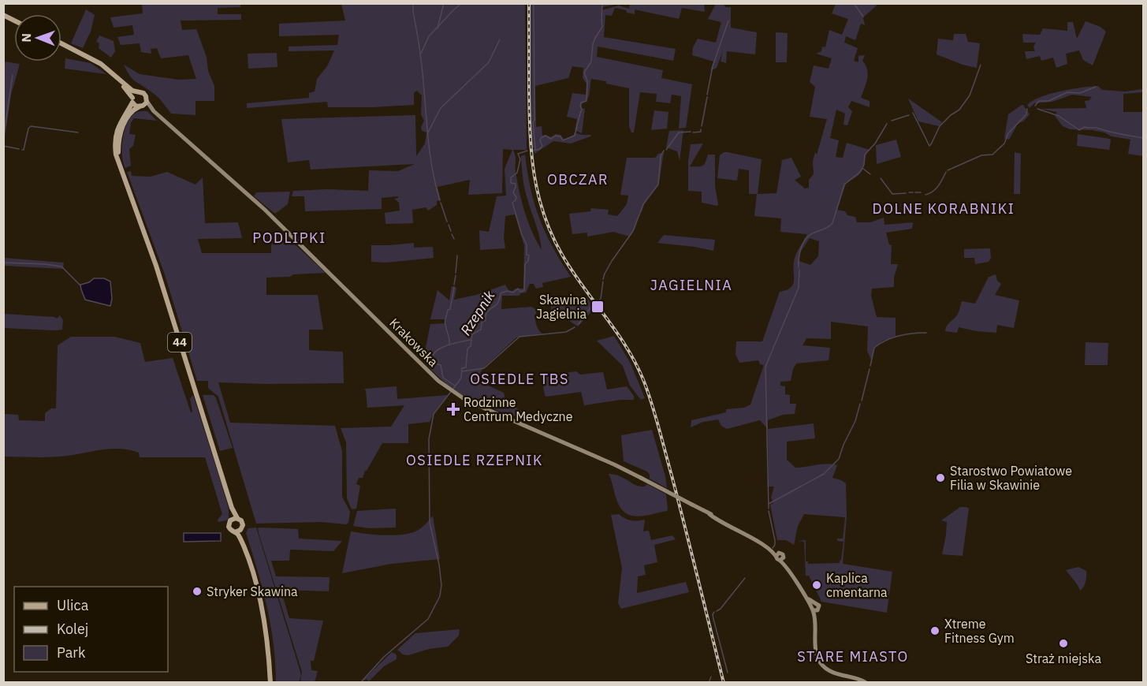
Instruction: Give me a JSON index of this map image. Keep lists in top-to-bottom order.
{
  "streets": {
    "main road": ["44", "Krakowska"]
  },
  "crossings": [
    ["44", "Krakowska"]
  ],
  "districts": [
    "OBCZAR",
    "DOLNE KORABNIKI",
    "PODLIPKI",
    "JAGIELNIA",
    "OSIEDLE TBS",
    "OSIEDLE RZEPNIK",
    "STARE MIASTO"
  ],
  "water": ["Rzepnik"],
  "places": {
    "transit": ["Skawina Jagielnia"],
    "health": ["Rodzinne Centrum Medyczne"],
    "other": [
      "Starostwo Powiatowe Filia w Skawinie",
      "Kaplica cmentarna",
      "Stryker Skawina",
      "Xtreme Fitness Gym",
      "Straż miejska"
    ]
  },
  "legend": ["Ulica", "Kolej", "Park"],
  "north": "left"
}
